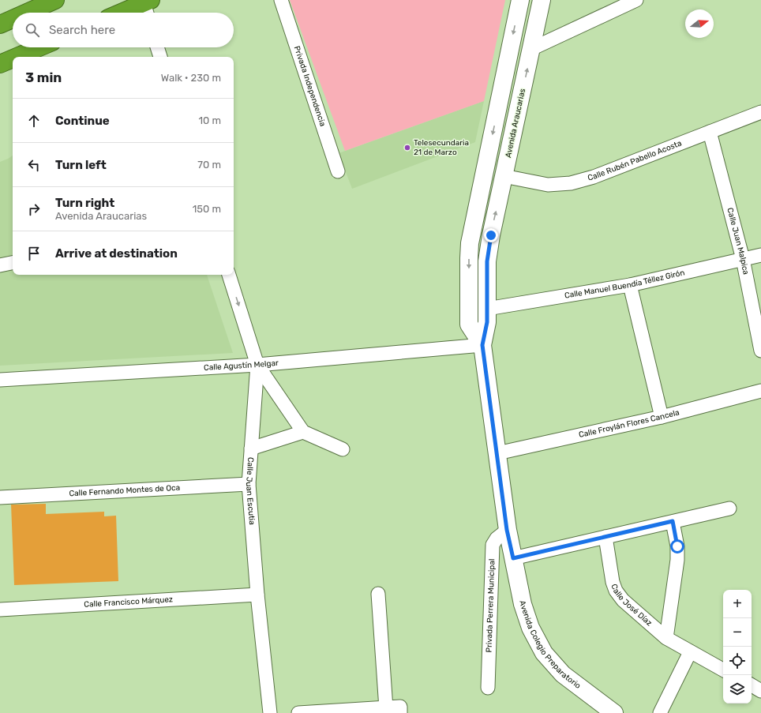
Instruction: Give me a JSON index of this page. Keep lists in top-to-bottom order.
{
  "streets": {
    "street": [
      "Privada Independencia",
      "Avenida Araucarias",
      "Calle Rubén Pabello Acosta",
      "Calle Juan Malpica",
      "Calle Manuel Buendía Téllez Girón",
      "Calle Agustín Melgar",
      "Calle Froylán Flores Cancela",
      "Calle Fernando Montes de Oca",
      "Calle Juan Escutia",
      "Calle Francisco Márquez",
      "Calle José Díaz",
      "Privada Perrera Municipal",
      "Avenida Colegio Preparatorio"
    ]
  },
  "crossings": [
    ["Avenida Araucarias", "Calle Rubén Pabello Acosta"],
    ["Avenida Araucarias", "Calle Manuel Buendía Téllez Girón"],
    ["Avenida Araucarias", "Calle Agustín Melgar"],
    ["Avenida Araucarias", "Calle Froylán Flores Cancela"],
    ["Avenida Araucarias", "Privada Perrera Municipal"],
    ["Avenida Araucarias", "Avenida Colegio Preparatorio"],
    ["Calle Rubén Pabello Acosta", "Calle Juan Malpica"],
    ["Calle Juan Malpica", "Calle Manuel Buendía Téllez Girón"],
    ["Calle Agustín Melgar", "Calle Juan Escutia"],
    ["Calle Fernando Montes de Oca", "Calle Juan Escutia"],
    ["Calle Juan Escutia", "Calle Francisco Márquez"]
  ],
  "places": ["Telesecundaria 21 de Marzo"],
  "north": "right",
  "page": {
    "search": "Search here",
    "heading": ["3 min", "Walk · 230 m"],
    "list": [
      ["Continue", "10 m"],
      ["Turn left", "70 m"],
      ["Turn right", "Avenida Araucarias", "150 m"],
      "Arrive at destination"
    ],
    "map_buttons": ["+", "−"]
  }
}
